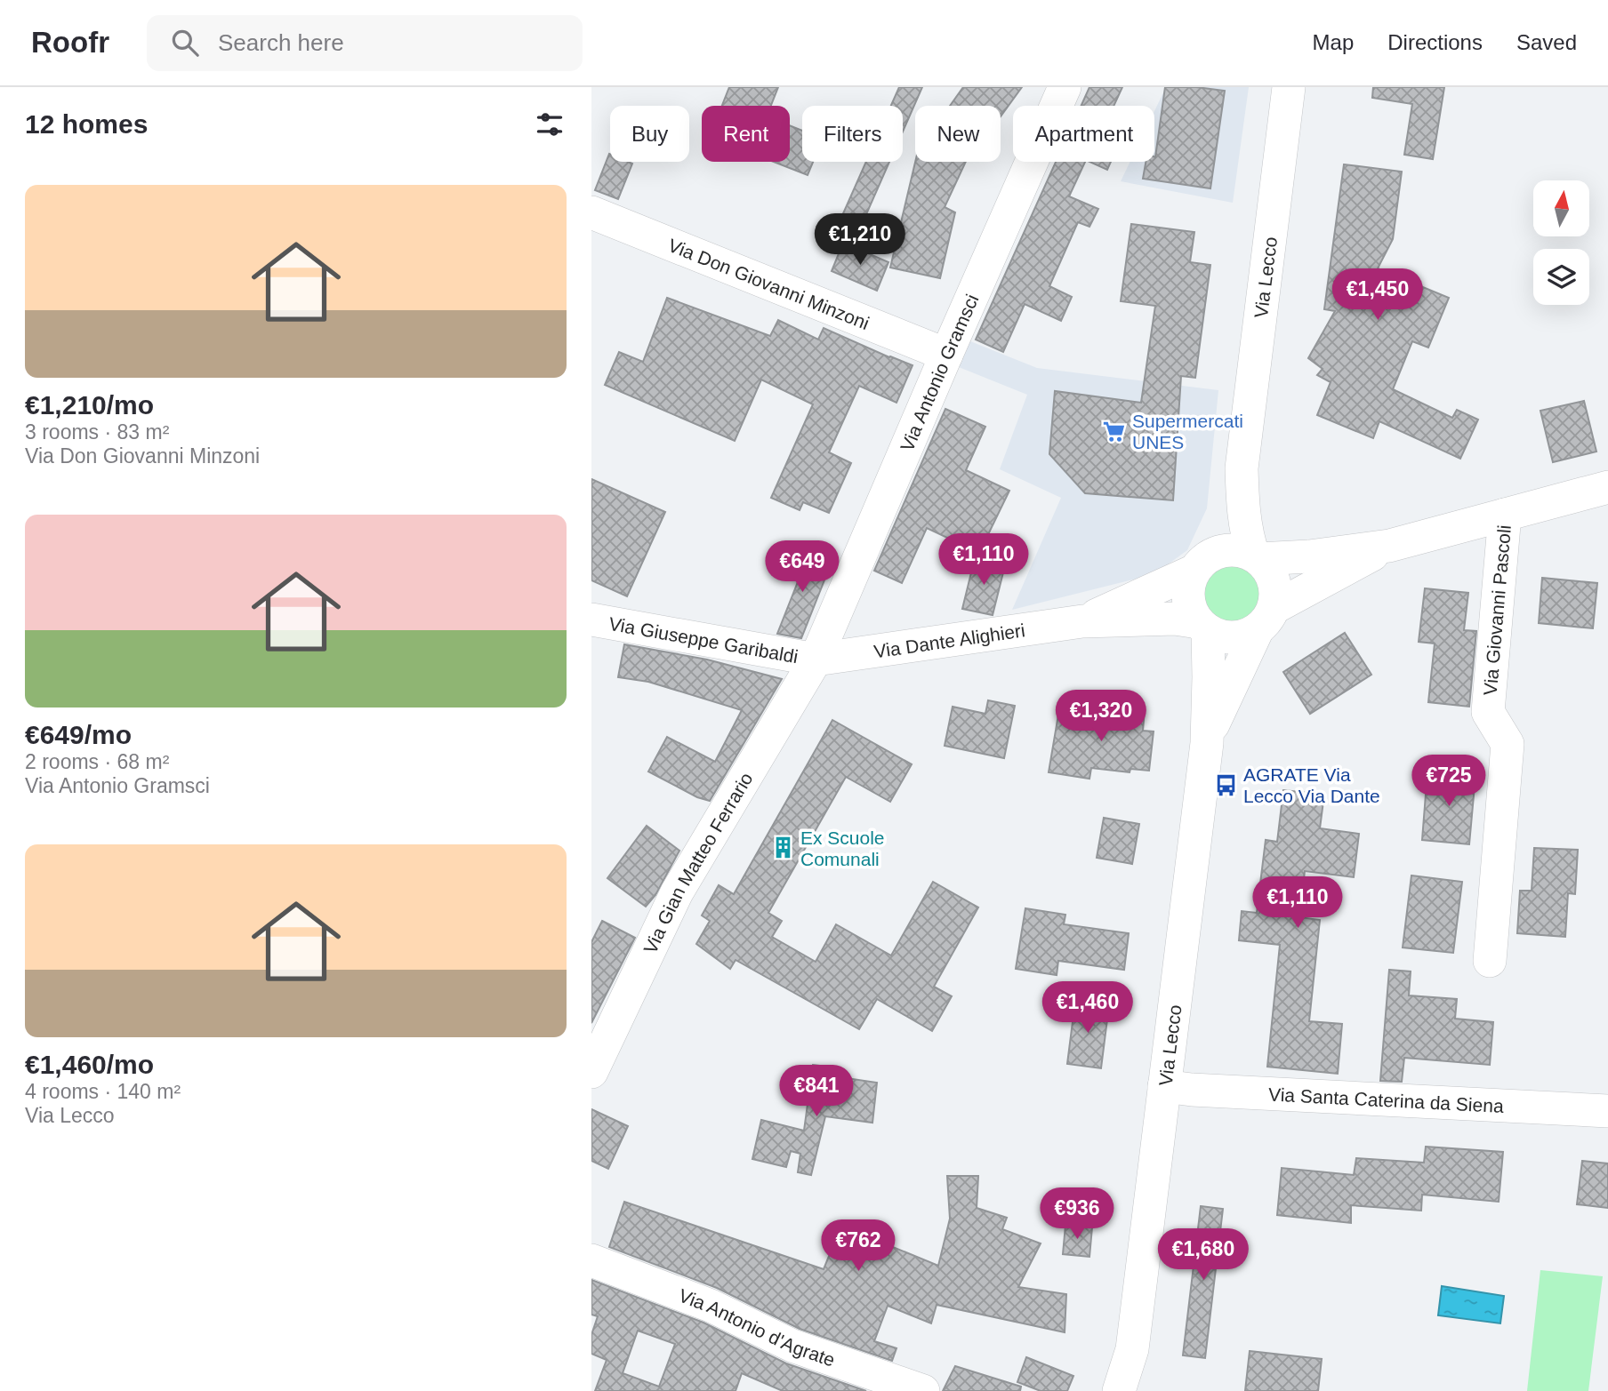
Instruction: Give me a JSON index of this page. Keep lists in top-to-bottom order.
{
  "streets": {
    "street": [
      "Via Lecco",
      "Via Don Giovanni Minzoni",
      "Via Antonio Gramsci",
      "Via Giovanni Pascoli",
      "Via Giuseppe Garibaldi",
      "Via Dante Alighieri",
      "Via Gian Matteo Ferrario",
      "Via Santa Caterina da Siena",
      "Via Antonio d'Agrate"
    ]
  },
  "crossings": [
    ["Via Lecco", "Via Dante Alighieri"],
    ["Via Lecco", "Via Santa Caterina da Siena"],
    ["Via Don Giovanni Minzoni", "Via Antonio Gramsci"],
    ["Via Antonio Gramsci", "Via Giuseppe Garibaldi"],
    ["Via Antonio Gramsci", "Via Dante Alighieri"],
    ["Via Antonio Gramsci", "Via Gian Matteo Ferrario"],
    ["Via Giuseppe Garibaldi", "Via Dante Alighieri"],
    ["Via Giuseppe Garibaldi", "Via Gian Matteo Ferrario"],
    ["Via Dante Alighieri", "Via Gian Matteo Ferrario"]
  ],
  "places": {
    "supermarket": ["Supermercati UNES"],
    "bus stop": ["AGRATE Via Lecco Via Dante"],
    "building": ["Ex Scuole Comunali"]
  },
  "north": "top",
  "page": {
    "header": "Roofr",
    "search": "Search here",
    "nav": ["Map", "Directions", "Saved"],
    "heading": "12 homes",
    "chip": [
      "Buy",
      "Rent",
      "Filters",
      "New",
      "Apartment"
    ],
    "list": [
      {
        "name": "€1,210/mo",
        "note": "3 rooms · 83 m² · Via Don Giovanni Minzoni"
      },
      {
        "name": "€649/mo",
        "note": "2 rooms · 68 m² · Via Antonio Gramsci"
      },
      {
        "name": "€1,460/mo",
        "note": "4 rooms · 140 m² · Via Lecco"
      }
    ],
    "price": [
      "€1,210",
      "€1,450",
      "€1,110",
      "€649",
      "€1,320",
      "€725",
      "€1,110",
      "€1,460",
      "€841",
      "€936",
      "€762",
      "€1,680"
    ]
  }
}
